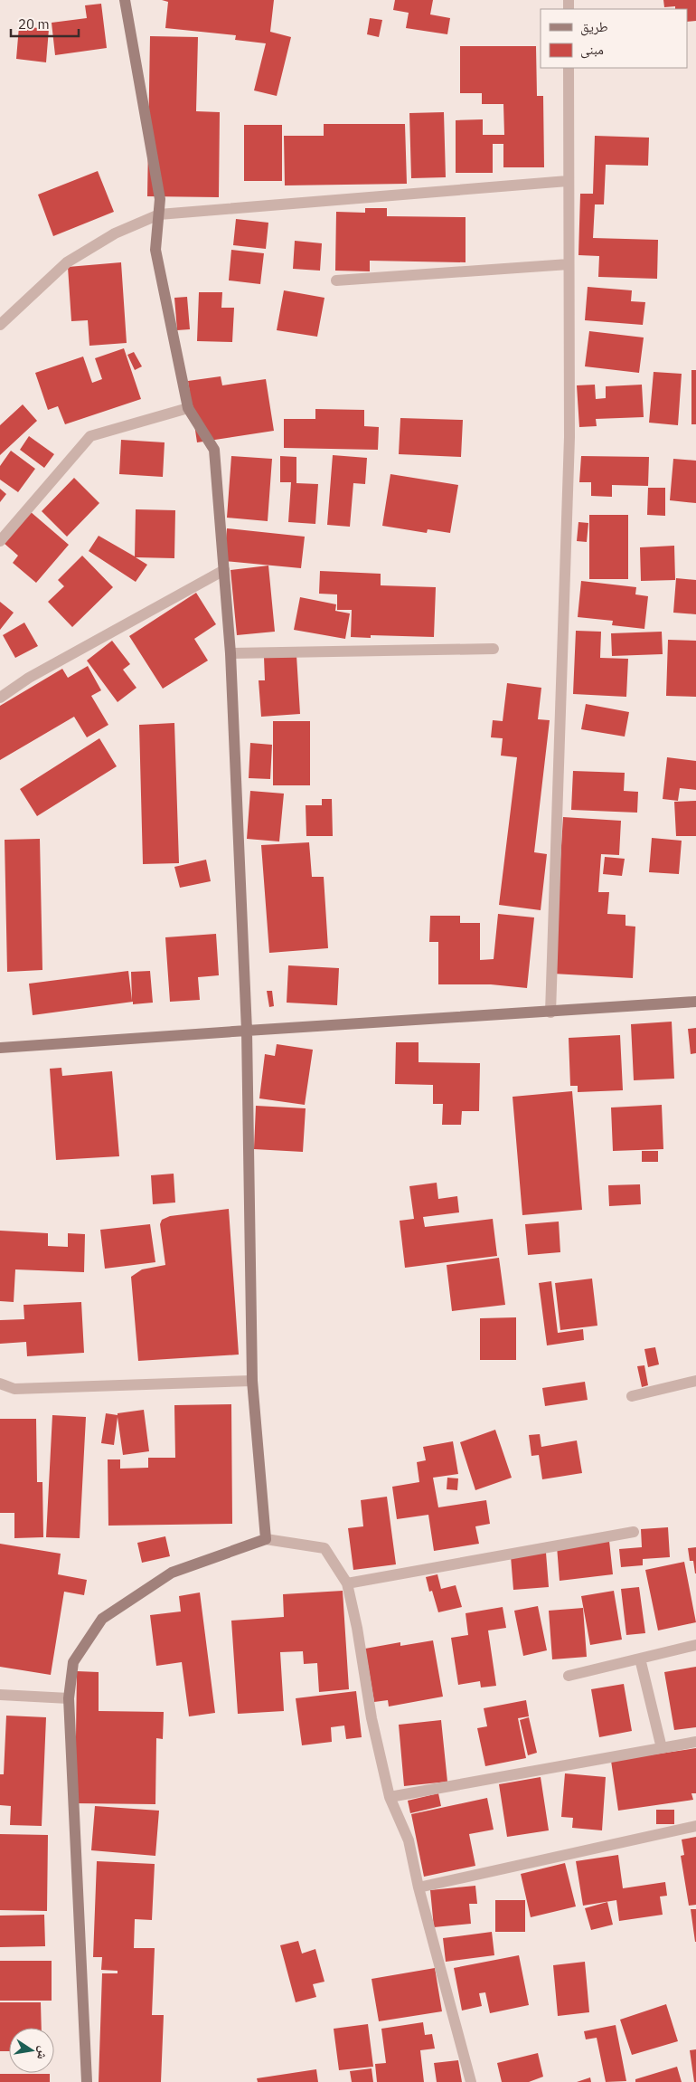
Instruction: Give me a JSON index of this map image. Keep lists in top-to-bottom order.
{
  "legend": ["طريق", "مبنى"],
  "scale_bar": "20 m",
  "north": "right"
}
